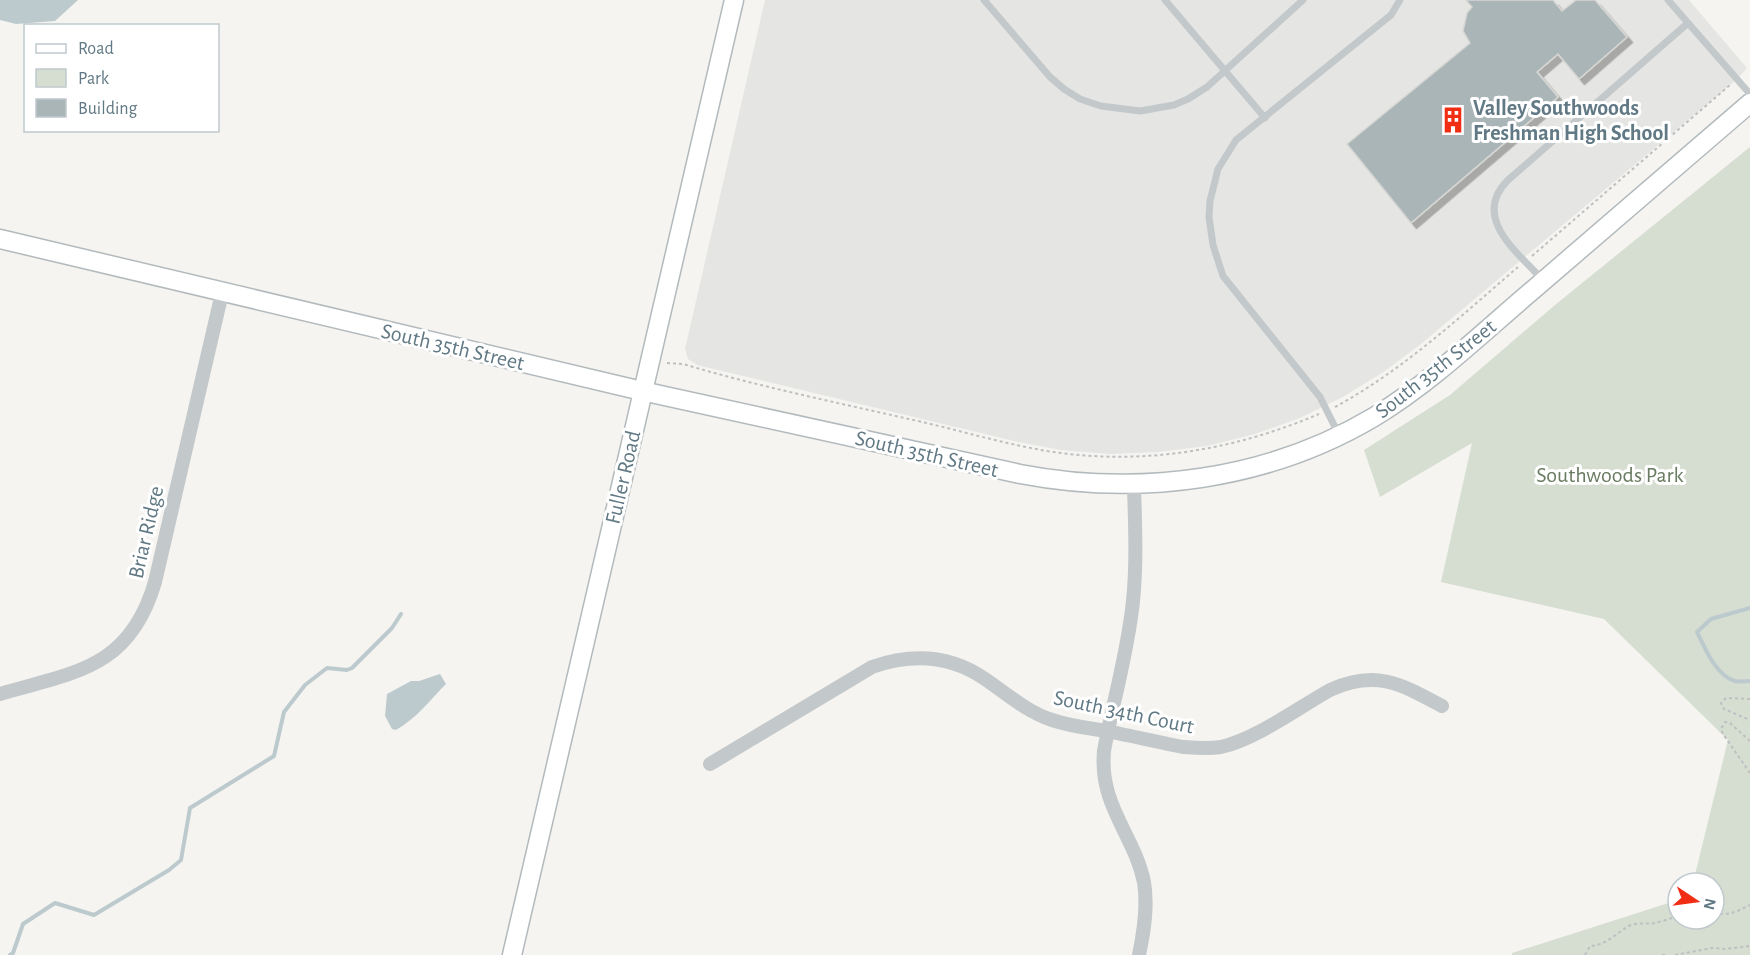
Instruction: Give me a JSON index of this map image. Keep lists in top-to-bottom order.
{
  "streets": {
    "street": [
      "South 35th Street",
      "Fuller Road",
      "Briar Ridge",
      "South 34th Court"
    ]
  },
  "crossings": [
    ["South 35th Street", "Fuller Road"],
    ["South 35th Street", "Briar Ridge"]
  ],
  "parks": ["Southwoods Park"],
  "places": {
    "building": ["Valley Southwoods Freshman High School"]
  },
  "legend": ["Road", "Park", "Building"],
  "north": "right"
}
